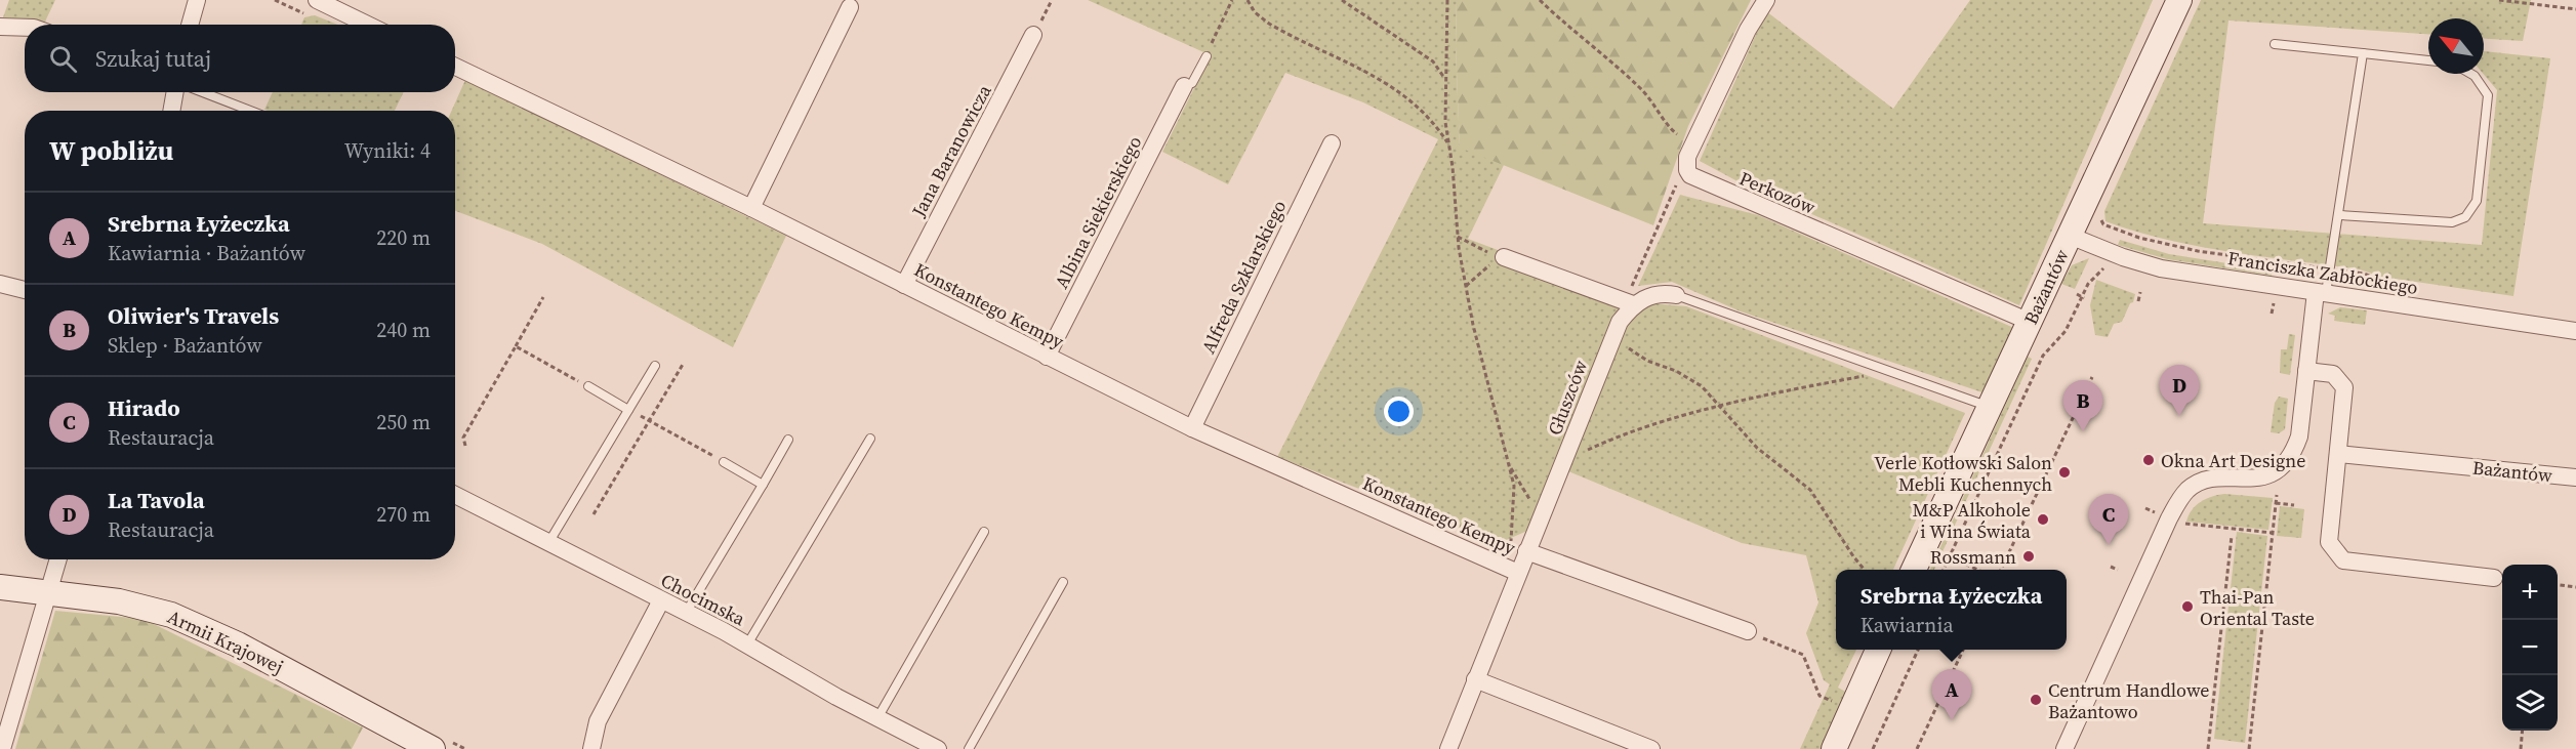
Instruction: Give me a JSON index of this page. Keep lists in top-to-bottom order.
{
  "streets": {
    "street": [
      "Jana Baranowicza",
      "Perkozów",
      "Albina Siekierskiego",
      "Franciszka Zabłockiego",
      "Alfreda Szklarskiego",
      "Bażantów",
      "Konstantego Kempy",
      "Głuszców",
      "Chocimska",
      "Armii Krajowej"
    ]
  },
  "crossings": [
    ["Jana Baranowicza", "Konstantego Kempy"],
    ["Perkozów", "Bażantów"],
    ["Albina Siekierskiego", "Konstantego Kempy"],
    ["Franciszka Zabłockiego", "Bażantów"],
    ["Alfreda Szklarskiego", "Konstantego Kempy"],
    ["Konstantego Kempy", "Głuszców"]
  ],
  "places": [
    "Okna Art Designe",
    "Verle Kotłowski Salon Mebli Kuchennych",
    "M&P Alkohole i Wina Świata",
    "Rossmann",
    "Thai-Pan Oriental Taste",
    "Centrum Handlowe Bażantowo"
  ],
  "north": "top left",
  "page": {
    "search": "Szukaj tutaj",
    "heading": ["W pobliżu", "Wyniki: 4"],
    "list": [
      {
        "mark": "A",
        "name": "Srebrna Łyżeczka",
        "note": "Kawiarnia · Bażantów",
        "value": "220 m"
      },
      {
        "mark": "B",
        "name": "Oliwier's Travels",
        "note": "Sklep · Bażantów",
        "value": "240 m"
      },
      {
        "mark": "C",
        "name": "Hirado",
        "note": "Restauracja",
        "value": "250 m"
      },
      {
        "mark": "D",
        "name": "La Tavola",
        "note": "Restauracja",
        "value": "270 m"
      }
    ],
    "pins": [
      "D",
      "B",
      "C",
      "A"
    ],
    "map_buttons": ["+", "−"],
    "popup": ["Srebrna Łyżeczka", "Kawiarnia"]
  }
}
